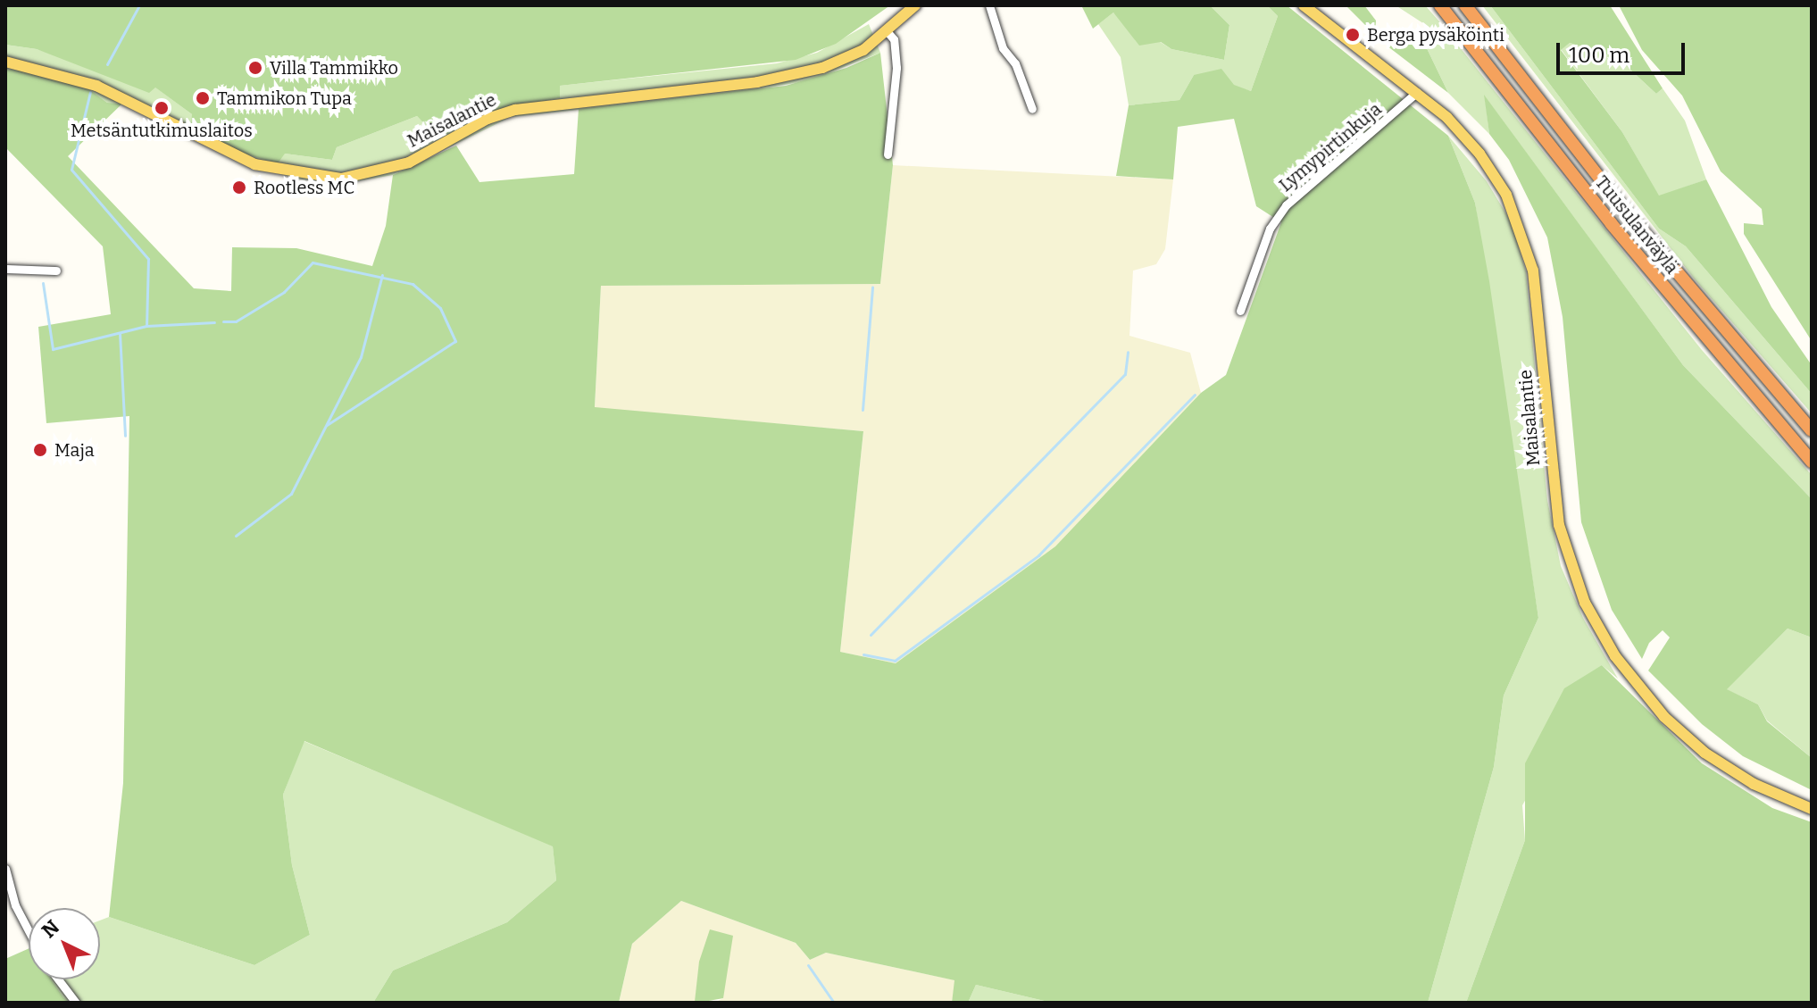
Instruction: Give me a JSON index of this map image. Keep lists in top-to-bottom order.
{
  "streets": {
    "highway": ["Tuusulanväylä"],
    "main road": ["Maisalantie"],
    "street": ["Lymypirtinkuja"]
  },
  "crossings": [
    ["Maisalantie", "Lymypirtinkuja"]
  ],
  "places": [
    "Berga pysäköinti",
    "Villa Tammikko",
    "Tammikon Tupa",
    "Metsäntutkimuslaitos",
    "Rootless MC",
    "Maja"
  ],
  "scale_bar": "100 m",
  "north": "top left"
}
